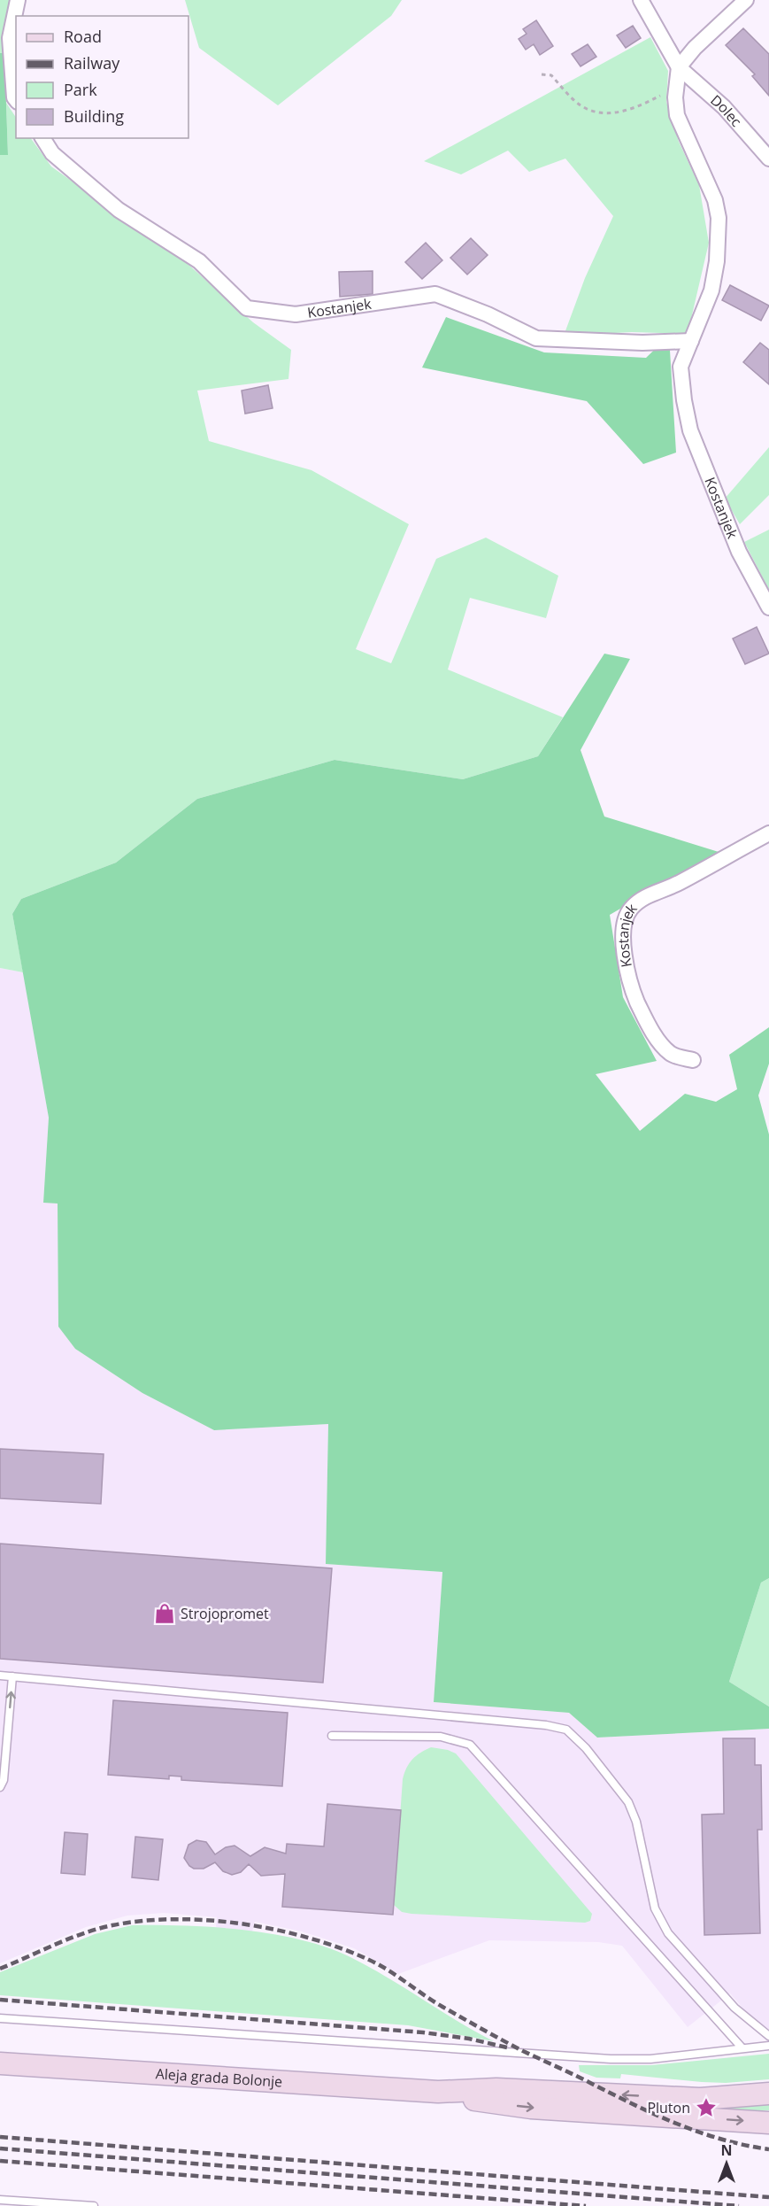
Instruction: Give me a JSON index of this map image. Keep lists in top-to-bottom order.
{
  "streets": {
    "main road": ["Aleja grada Bolonje"],
    "street": ["Dolec", "Kostanjek"]
  },
  "crossings": [
    ["Dolec", "Kostanjek"]
  ],
  "places": {
    "shop": ["Strojopromet"],
    "place": ["Pluton"]
  },
  "legend": [
    "Road",
    "Railway",
    "Park",
    "Building"
  ],
  "north": "top"
}
